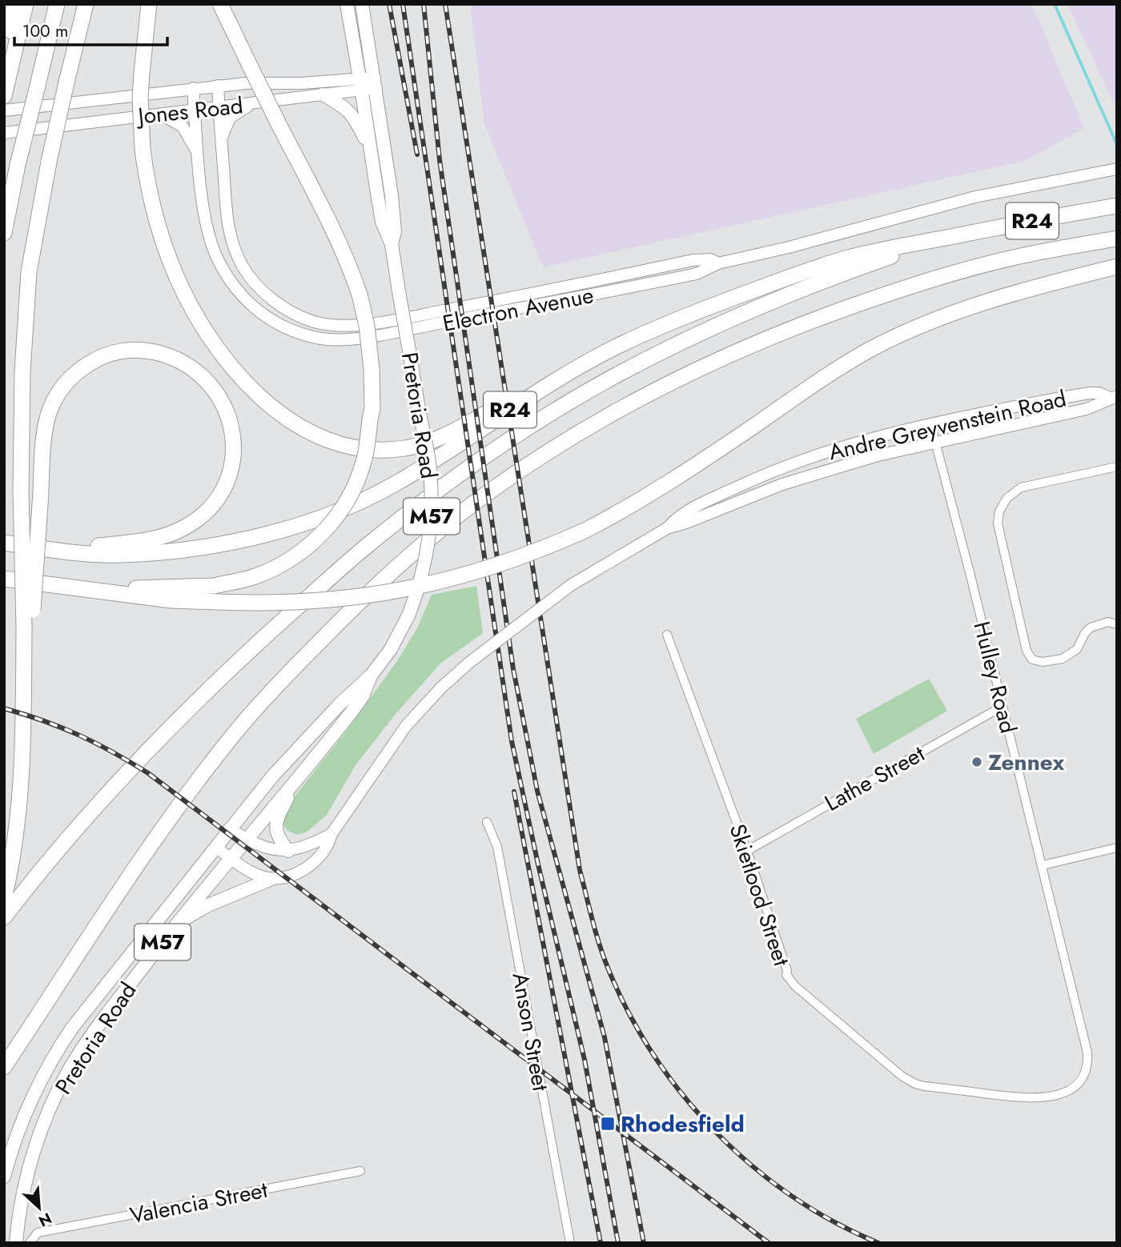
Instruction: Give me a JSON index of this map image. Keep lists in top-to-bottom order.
{
  "streets": {
    "highway": ["R24"],
    "main road": [
      "Jones Road",
      "Electron Avenue",
      "Pretoria Road",
      "Andre Greyvenstein Road",
      "M57"
    ],
    "street": [
      "Hulley Road",
      "Lathe Street",
      "Skietlood Street",
      "Anson Street",
      "Valencia Street"
    ]
  },
  "crossings": [
    ["Jones Road", "Electron Avenue"],
    ["Jones Road", "Pretoria Road"],
    ["Pretoria Road", "Andre Greyvenstein Road"],
    ["Andre Greyvenstein Road", "Hulley Road"],
    ["Hulley Road", "Lathe Street"],
    ["Hulley Road", "Skietlood Street"],
    ["Lathe Street", "Skietlood Street"]
  ],
  "places": {
    "other": ["Zennex"],
    "transit": ["Rhodesfield"]
  },
  "scale_bar": "100 m",
  "north": "bottom right"
}
